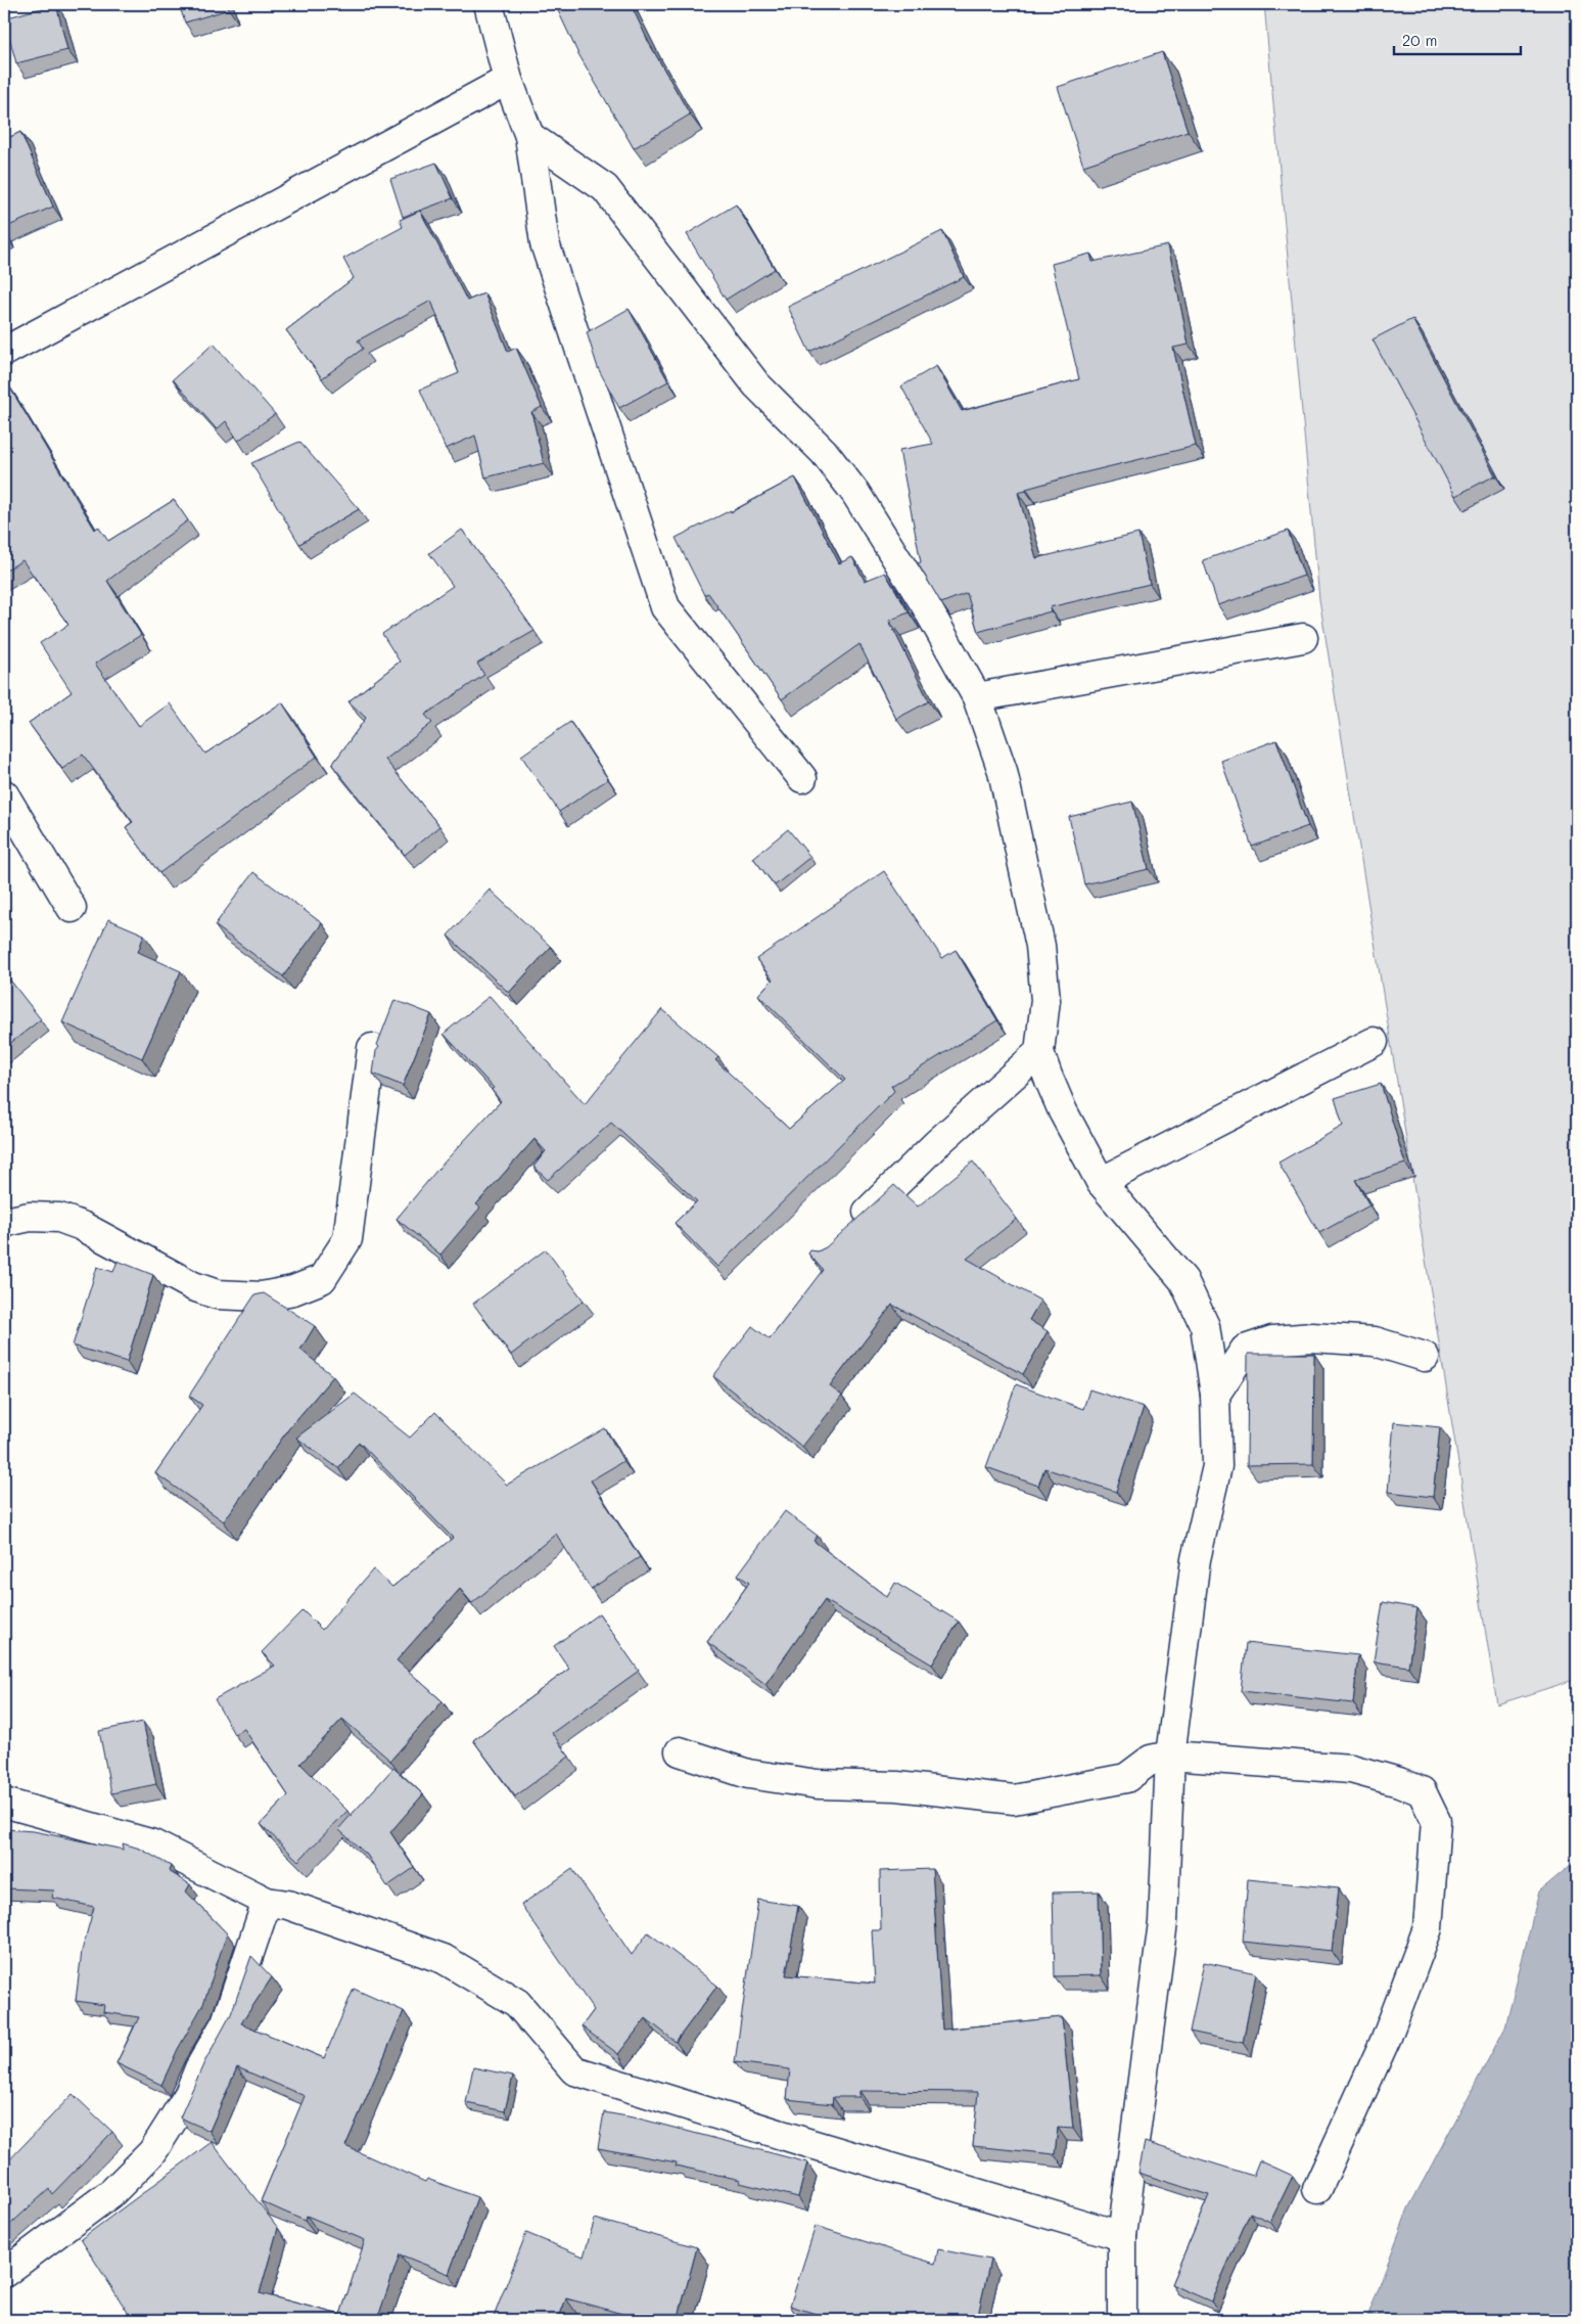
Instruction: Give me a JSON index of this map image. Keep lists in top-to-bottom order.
{
  "scale_bar": "20 m"
}
